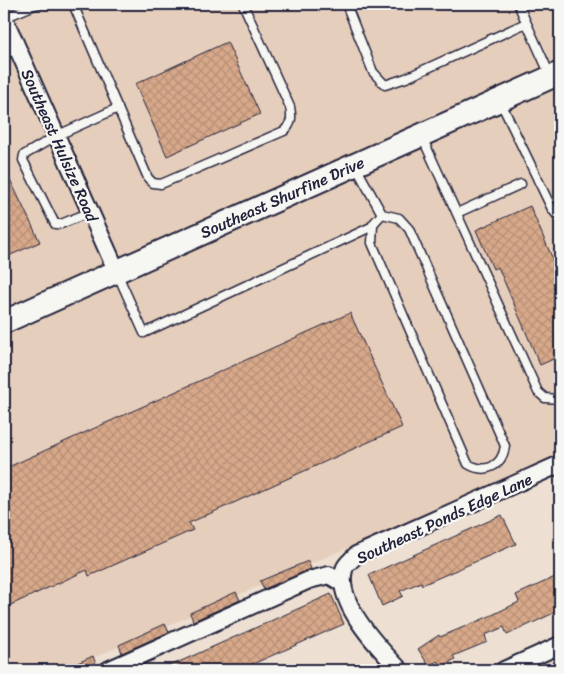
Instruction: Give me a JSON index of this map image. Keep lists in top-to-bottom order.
{
  "streets": {
    "street": ["Southeast Hulsize Road", "Southeast Shurfine Drive", "Southeast Ponds Edge Lane"]
  },
  "crossings": [
    ["Southeast Hulsize Road", "Southeast Shurfine Drive"]
  ]
}
